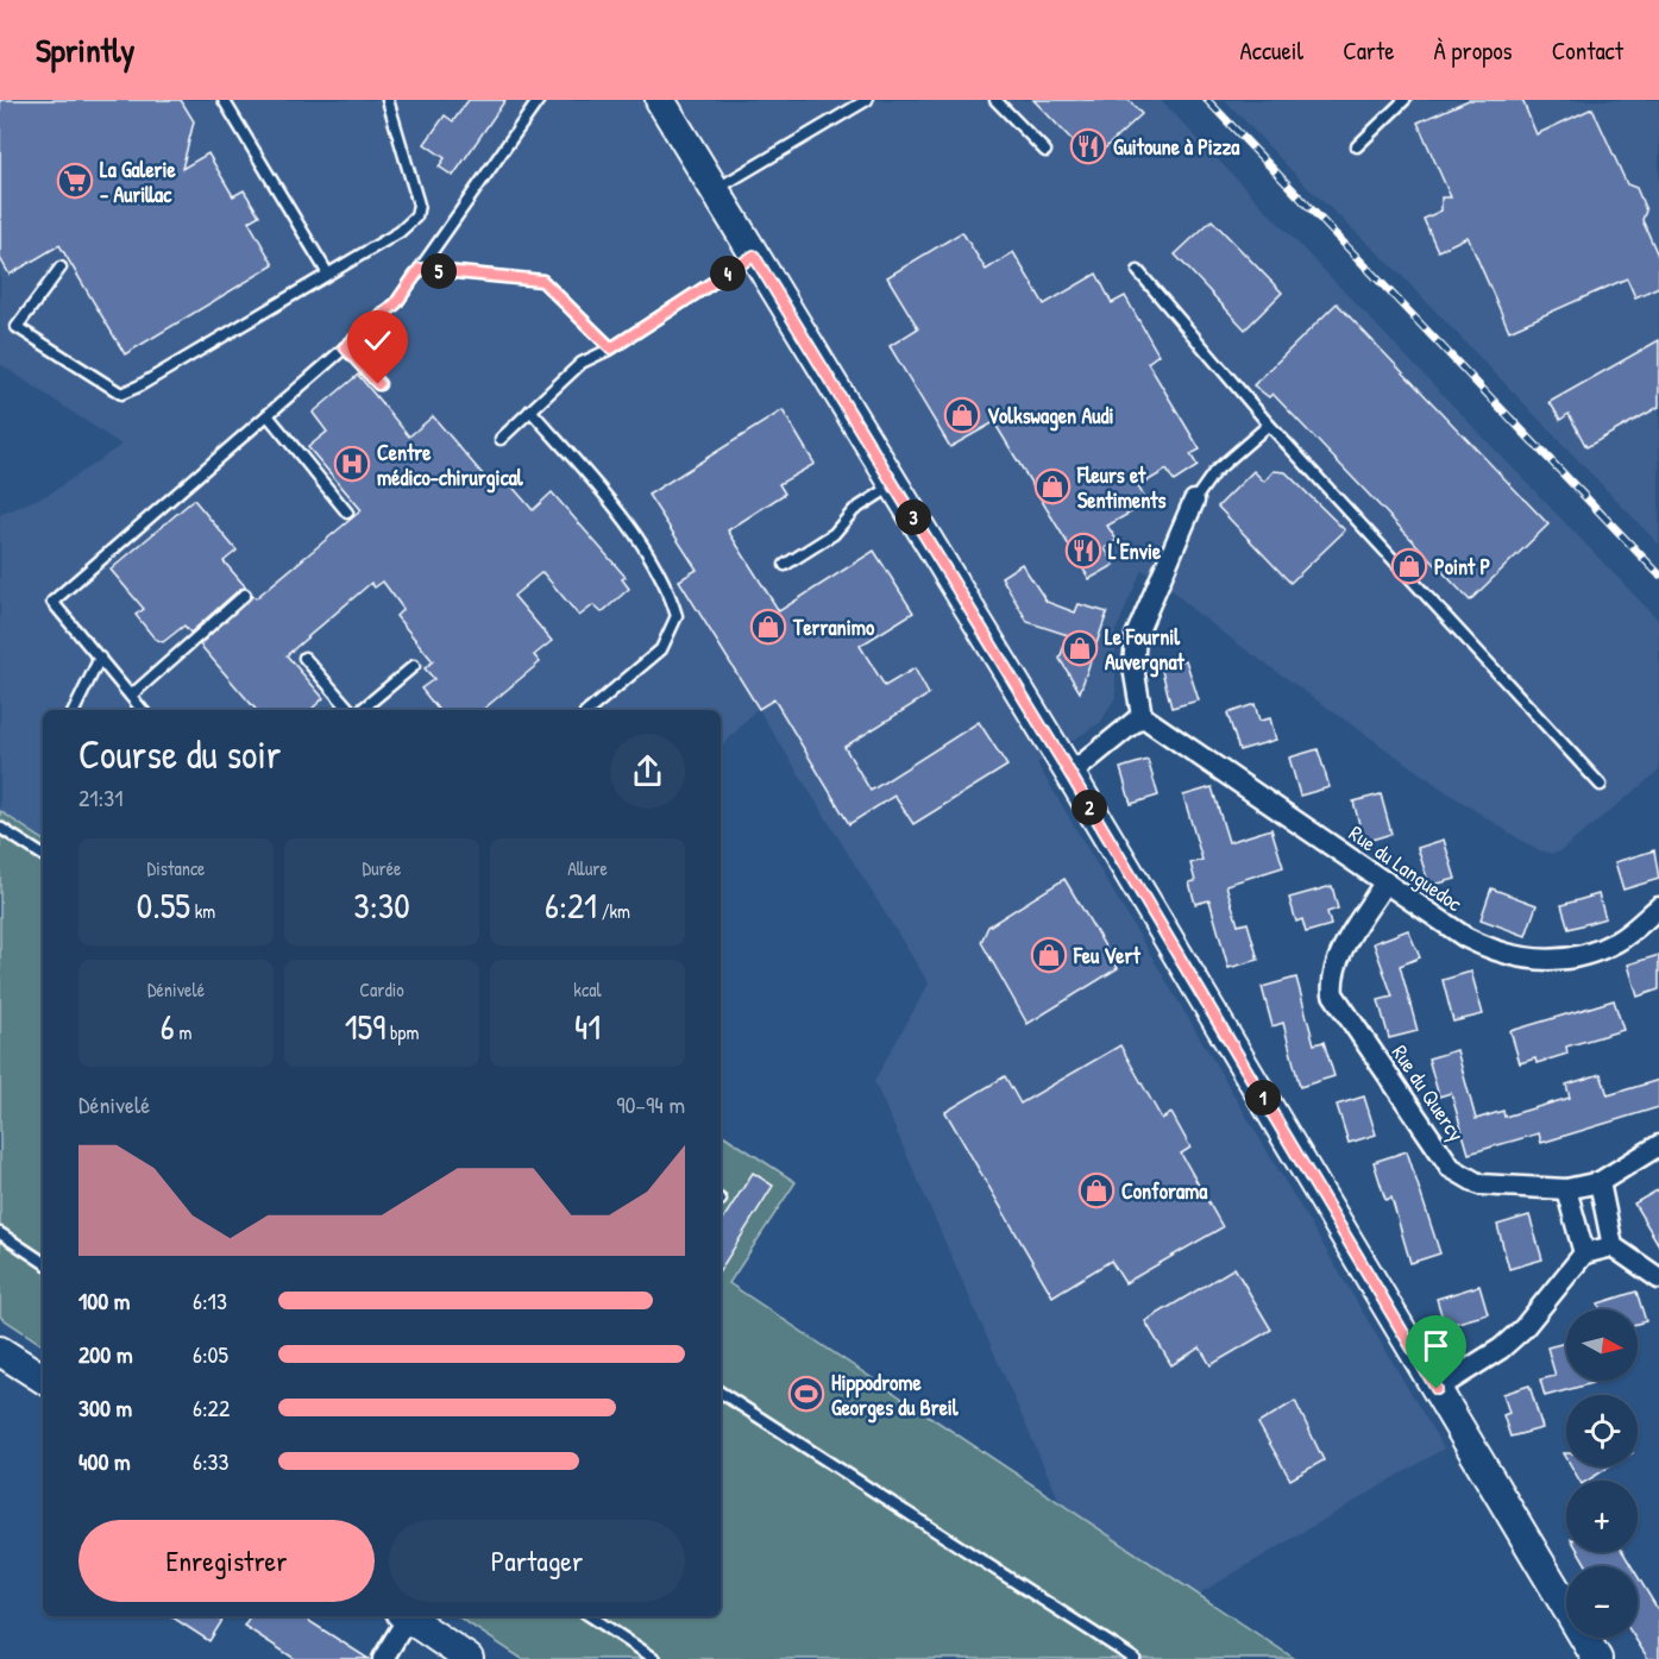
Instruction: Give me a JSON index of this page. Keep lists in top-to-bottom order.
{
  "streets": {
    "street": ["Rue du Languedoc", "Rue du Quercy"]
  },
  "crossings": [
    ["Rue du Languedoc", "Rue du Quercy"]
  ],
  "places": {
    "restaurant": ["Guitoune à Pizza", "L'Envie"],
    "supermarket": ["La Galerie - Aurillac"],
    "shop": [
      "Volkswagen Audi",
      "Fleurs et Sentiments",
      "Point P",
      "Terranimo",
      "Le Fournil Auvergnat",
      "Feu Vert",
      "Conforama"
    ],
    "hospital": ["Centre médico-chirurgical"],
    "sports": ["Hippodrome Georges du Breil"]
  },
  "north": "right",
  "page": {
    "header": "Sprintly",
    "nav": [
      "Accueil",
      "Carte",
      "À propos",
      "Contact"
    ],
    "pins": [
      "5",
      "4",
      "3",
      "2",
      "1"
    ],
    "heading": ["Course du soir", "21:31"],
    "stats": [
      ["Distance", "0.55 km"],
      ["Durée", "3:30"],
      ["Allure", "6:21 /km"],
      ["Dénivelé", "6 m"],
      ["Cardio", "159 bpm"],
      ["kcal", "41"]
    ],
    "chart": ["Dénivelé", "90–94 m"],
    "list": [
      {
        "name": "100 m",
        "note": "6:13"
      },
      {
        "name": "200 m",
        "note": "6:05"
      },
      {
        "name": "300 m",
        "note": "6:22"
      },
      {
        "name": "400 m",
        "note": "6:33"
      }
    ],
    "map_buttons": ["+", "−"],
    "buttons": ["Enregistrer", "Partager"]
  }
}
